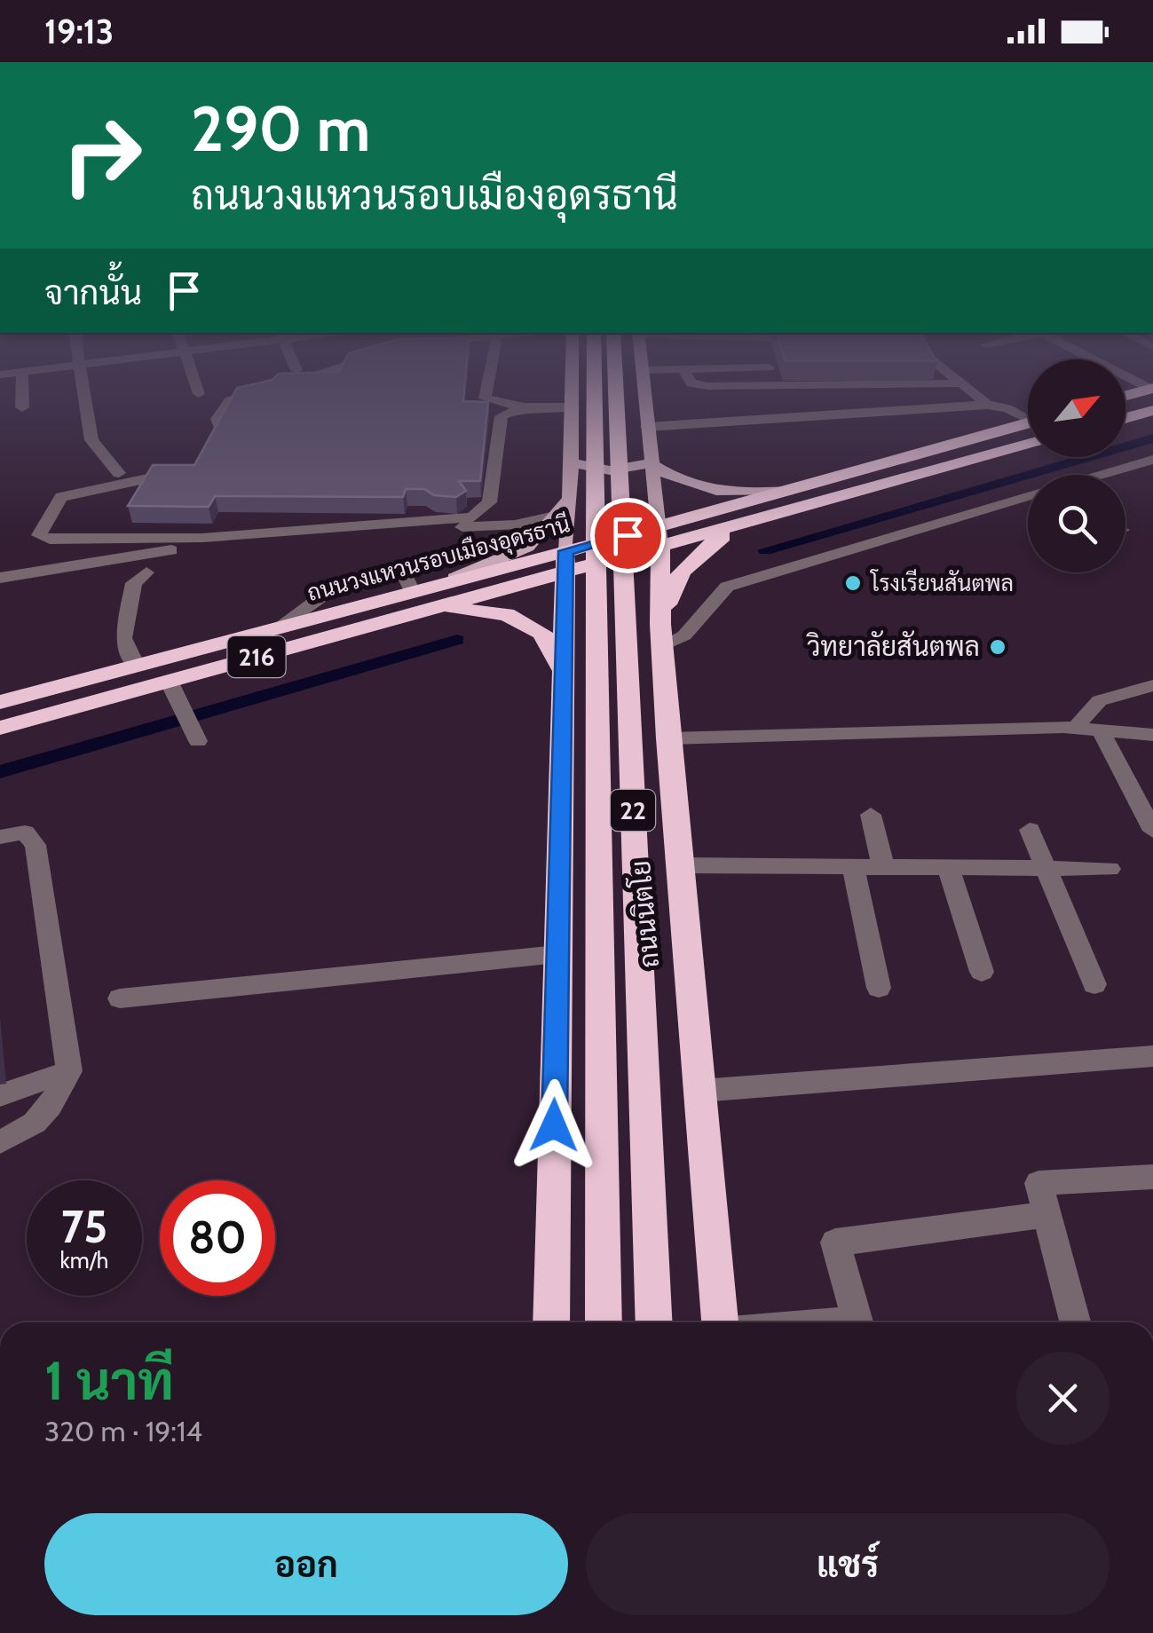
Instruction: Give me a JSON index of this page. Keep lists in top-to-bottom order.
{
  "streets": {
    "highway": [
      "ถนนวงแหวนรอบเมืองอุดรธานี",
      "216",
      "22",
      "ถนนนิตโย"
    ]
  },
  "crossings": [
    ["ถนนวงแหวนรอบเมืองอุดรธานี", "ถนนนิตโย"]
  ],
  "places": ["โรงเรียนสันตพล", "วิทยาลัยสันตพล"],
  "north": "top right",
  "page": {
    "status": "19:13",
    "turn": ["290 m", "ถนนวงแหวนรอบเมืองอุดรธานี"],
    "then": "จากนั้น",
    "speed": "75 km/h",
    "limit": "80",
    "heading": ["1 นาที", "320 m · 19:14"],
    "buttons": ["ออก", "แชร์"]
  }
}
